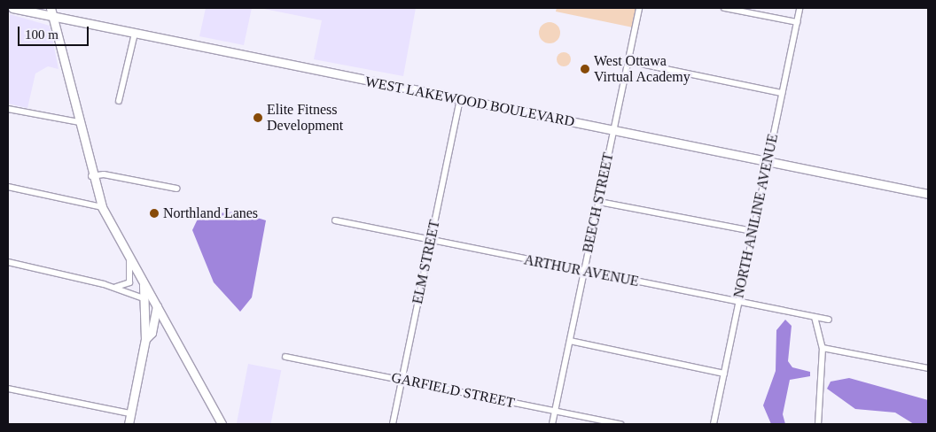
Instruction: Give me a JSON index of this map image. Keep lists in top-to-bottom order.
{
  "streets": {
    "street": [
      "WEST LAKEWOOD BOULEVARD",
      "BEECH STREET",
      "NORTH ANILINE AVENUE",
      "ELM STREET",
      "ARTHUR AVENUE",
      "GARFIELD STREET"
    ]
  },
  "crossings": [
    ["WEST LAKEWOOD BOULEVARD", "BEECH STREET"],
    ["WEST LAKEWOOD BOULEVARD", "NORTH ANILINE AVENUE"],
    ["WEST LAKEWOOD BOULEVARD", "ELM STREET"],
    ["BEECH STREET", "ARTHUR AVENUE"],
    ["BEECH STREET", "GARFIELD STREET"],
    ["NORTH ANILINE AVENUE", "ARTHUR AVENUE"],
    ["ELM STREET", "ARTHUR AVENUE"],
    ["ELM STREET", "GARFIELD STREET"]
  ],
  "places": ["West Ottawa Virtual Academy", "Elite Fitness Development", "Northland Lanes"],
  "scale_bar": "100 m"
}
